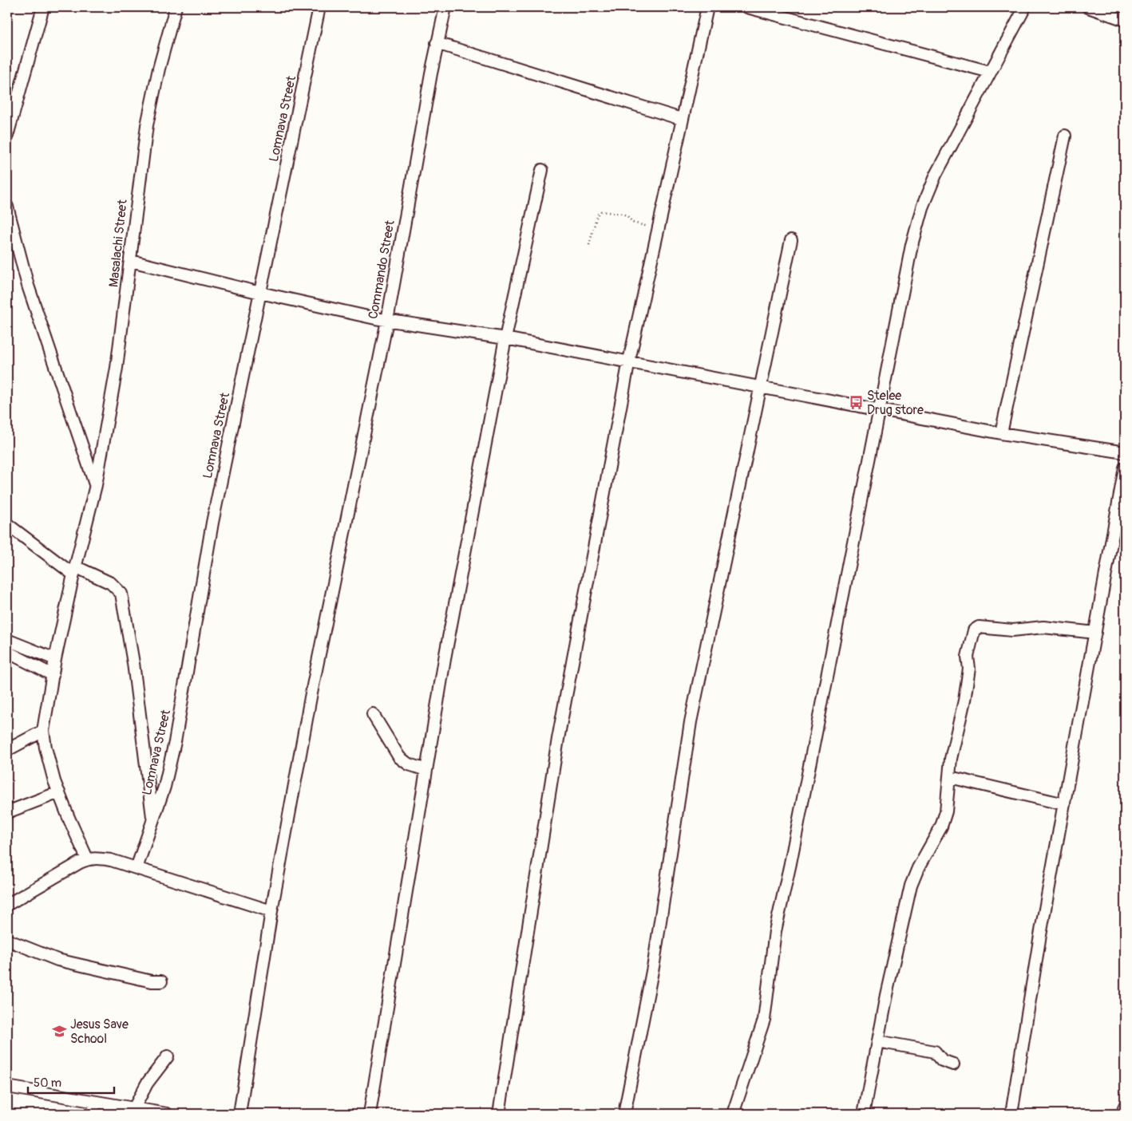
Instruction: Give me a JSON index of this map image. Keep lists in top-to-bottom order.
{
  "streets": {
    "street": ["Lomnava Street", "Masalachi Street", "Commando Street"]
  },
  "places": {
    "bus stop": ["Stelee Drug store"],
    "school or university": ["Jesus Save School"]
  },
  "scale_bar": "50 m"
}
